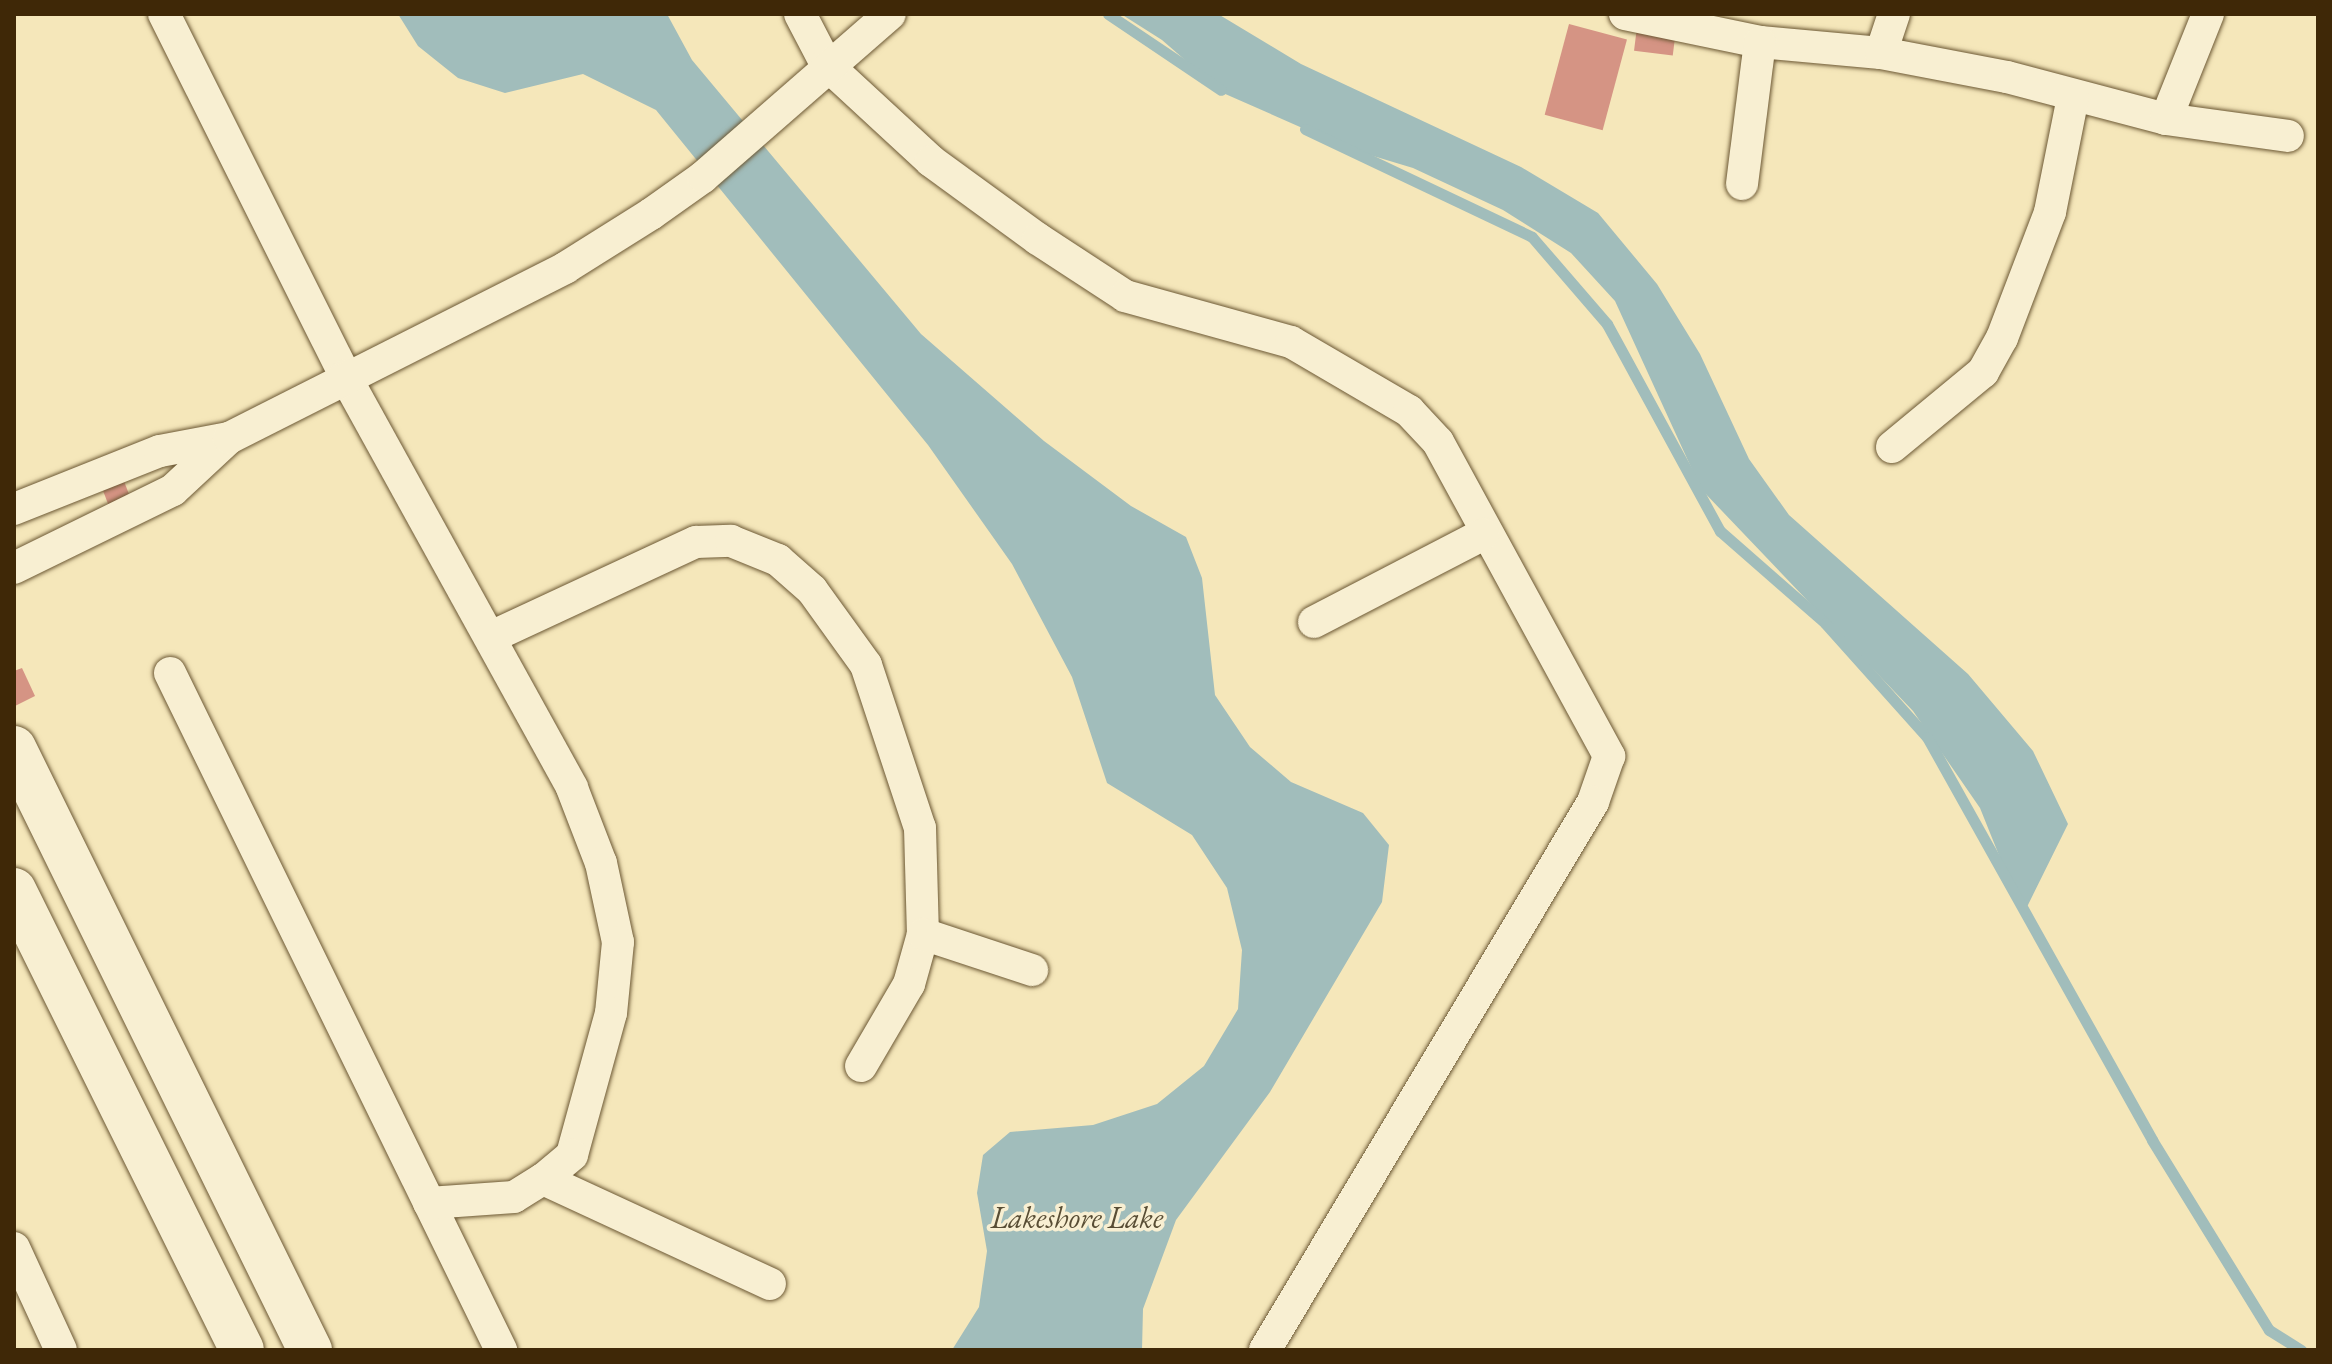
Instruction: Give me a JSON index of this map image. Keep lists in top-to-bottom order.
{
  "water": ["Lakeshore Lake"]
}
